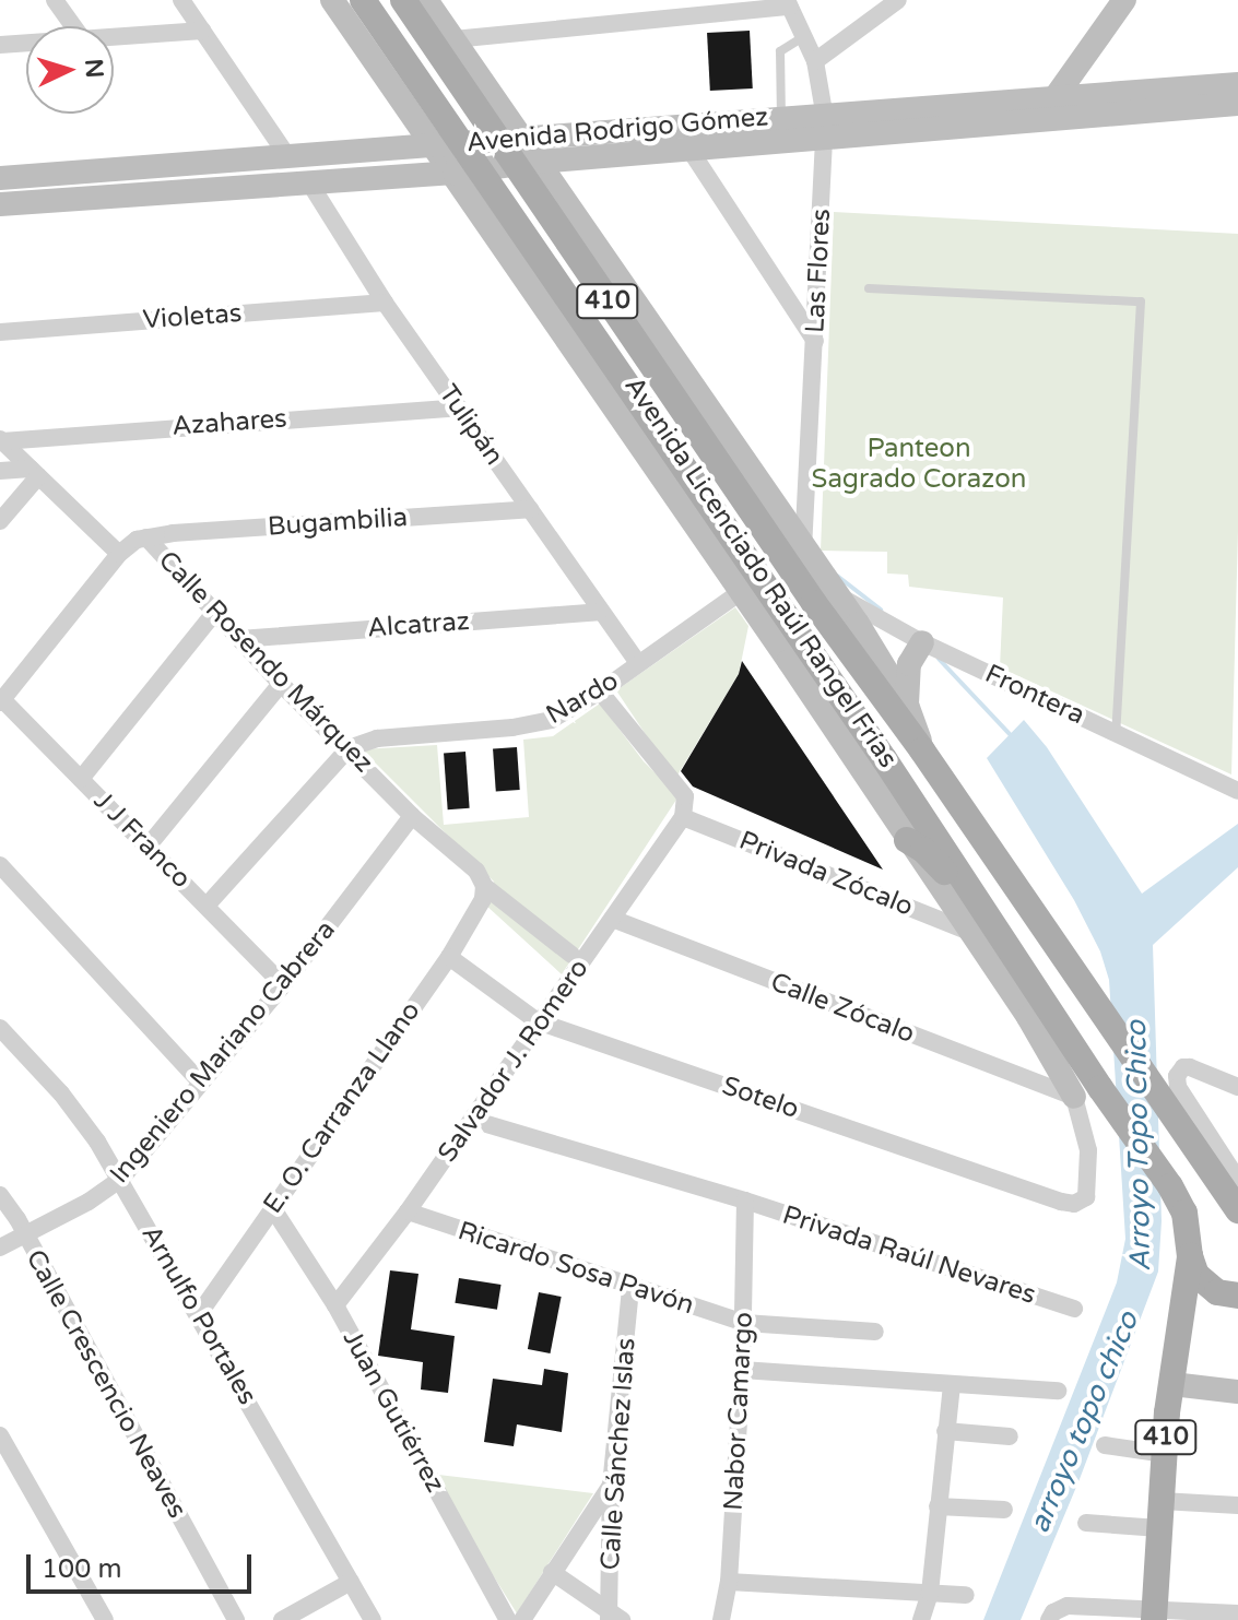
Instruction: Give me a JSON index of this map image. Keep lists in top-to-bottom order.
{
  "streets": {
    "main road": ["410"],
    "street": [
      "Avenida Rodrigo Gómez",
      "Las Flores",
      "Violetas",
      "Azahares",
      "Tulipán",
      "Bugambilia",
      "Avenida Licenciado Raúl Rangel Frías",
      "Alcatraz",
      "Calle Rosendo Márquez",
      "Frontera",
      "Nardo",
      "J J Franco",
      "Privada Zócalo",
      "Calle Zócalo",
      "Ingeniero Mariano Cabrera",
      "Salvador J. Romero",
      "Sotelo",
      "E. O. Carranza Llano",
      "Privada Raúl Nevares",
      "Ricardo Sosa Pavón",
      "Arnulfo Portales",
      "Calle Crescencio Neaves",
      "Juan Gutiérrez",
      "Nabor Camargo",
      "Calle Sánchez Islas"
    ]
  },
  "crossings": [
    ["Avenida Rodrigo Gómez", "Las Flores"],
    ["Avenida Rodrigo Gómez", "Tulipán"],
    ["Avenida Rodrigo Gómez", "Avenida Licenciado Raúl Rangel Frías"],
    ["Las Flores", "Avenida Licenciado Raúl Rangel Frías"],
    ["410", "Avenida Licenciado Raúl Rangel Frías"],
    ["410", "Frontera"],
    ["Violetas", "Tulipán"],
    ["Azahares", "Tulipán"],
    ["Azahares", "Calle Rosendo Márquez"],
    ["Tulipán", "Bugambilia"],
    ["Tulipán", "Alcatraz"],
    ["Tulipán", "Nardo"],
    ["Bugambilia", "Calle Rosendo Márquez"],
    ["Avenida Licenciado Raúl Rangel Frías", "Frontera"],
    ["Avenida Licenciado Raúl Rangel Frías", "Nardo"],
    ["Avenida Licenciado Raúl Rangel Frías", "Privada Zócalo"],
    ["Avenida Licenciado Raúl Rangel Frías", "Calle Zócalo"],
    ["Avenida Licenciado Raúl Rangel Frías", "Sotelo"],
    ["Alcatraz", "Calle Rosendo Márquez"],
    ["Calle Rosendo Márquez", "Nardo"],
    ["Calle Rosendo Márquez", "Ingeniero Mariano Cabrera"],
    ["Calle Rosendo Márquez", "E. O. Carranza Llano"],
    ["J J Franco", "Ingeniero Mariano Cabrera"],
    ["Privada Zócalo", "Salvador J. Romero"],
    ["Calle Zócalo", "Salvador J. Romero"],
    ["Ingeniero Mariano Cabrera", "Arnulfo Portales"],
    ["Ingeniero Mariano Cabrera", "Calle Crescencio Neaves"],
    ["Salvador J. Romero", "Sotelo"],
    ["Salvador J. Romero", "Privada Raúl Nevares"],
    ["Salvador J. Romero", "Ricardo Sosa Pavón"],
    ["Salvador J. Romero", "Juan Gutiérrez"],
    ["Sotelo", "E. O. Carranza Llano"],
    ["E. O. Carranza Llano", "Arnulfo Portales"],
    ["E. O. Carranza Llano", "Juan Gutiérrez"],
    ["Privada Raúl Nevares", "Nabor Camargo"],
    ["Ricardo Sosa Pavón", "Nabor Camargo"],
    ["Ricardo Sosa Pavón", "Calle Sánchez Islas"]
  ],
  "water": ["Arroyo Topo Chico", "arroyo topo chico"],
  "parks": ["Panteon Sagrado Corazon"],
  "scale_bar": "100 m",
  "north": "right"
}
